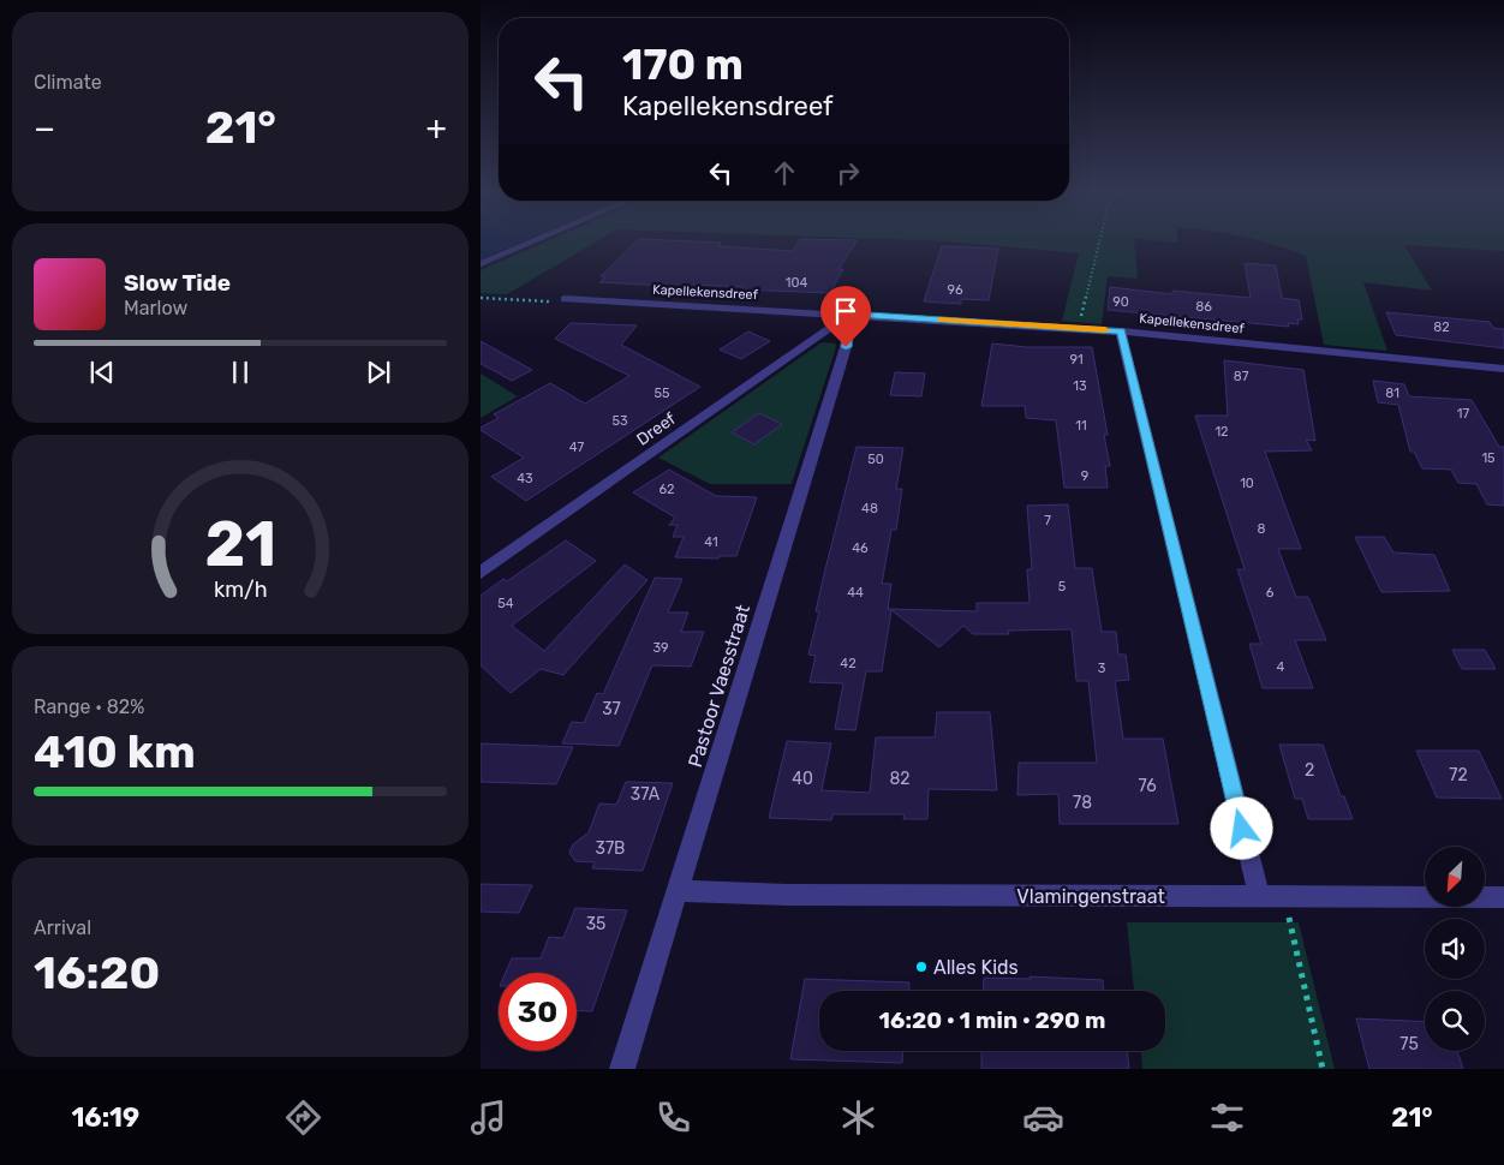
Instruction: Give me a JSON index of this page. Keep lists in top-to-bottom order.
{
  "streets": {
    "street": [
      "Kapellekensdreef",
      "Dreef",
      "Pastoor Vaesstraat",
      "Vlamingenstraat"
    ]
  },
  "crossings": [
    ["Kapellekensdreef", "Dreef"],
    ["Kapellekensdreef", "Pastoor Vaesstraat"],
    ["Dreef", "Pastoor Vaesstraat"],
    ["Pastoor Vaesstraat", "Vlamingenstraat"]
  ],
  "places": ["Alles Kids"],
  "house_numbers": [
    "104",
    "96",
    "90",
    "86",
    "82",
    "91",
    "87",
    "13",
    "55",
    "81",
    "17",
    "53",
    "11",
    "12",
    "47",
    "15",
    "50",
    "9",
    "43",
    "10",
    "62",
    "48",
    "7",
    "8",
    "41",
    "46",
    "5",
    "44",
    "6",
    "54",
    "39",
    "42",
    "4",
    "3",
    "37",
    "2",
    "72",
    "40",
    "82",
    "76",
    "37A",
    "78",
    "37B",
    "35",
    "75"
  ],
  "north": "bottom left",
  "page": {
    "tile": [
      "Climate",
      ["Range · 82%", "410 km"],
      ["Arrival", "16:20"]
    ],
    "turn": ["170 m", "Kapellekensdreef"],
    "heat": ["−", "21°", "+"],
    "song": ["Slow Tide", "Marlow"],
    "limit": "30",
    "trip": "16:20 · 1 min · 290 m",
    "tabs": ["16:19", "21°"],
    "gauge": ["21", "km/h"]
  }
}
